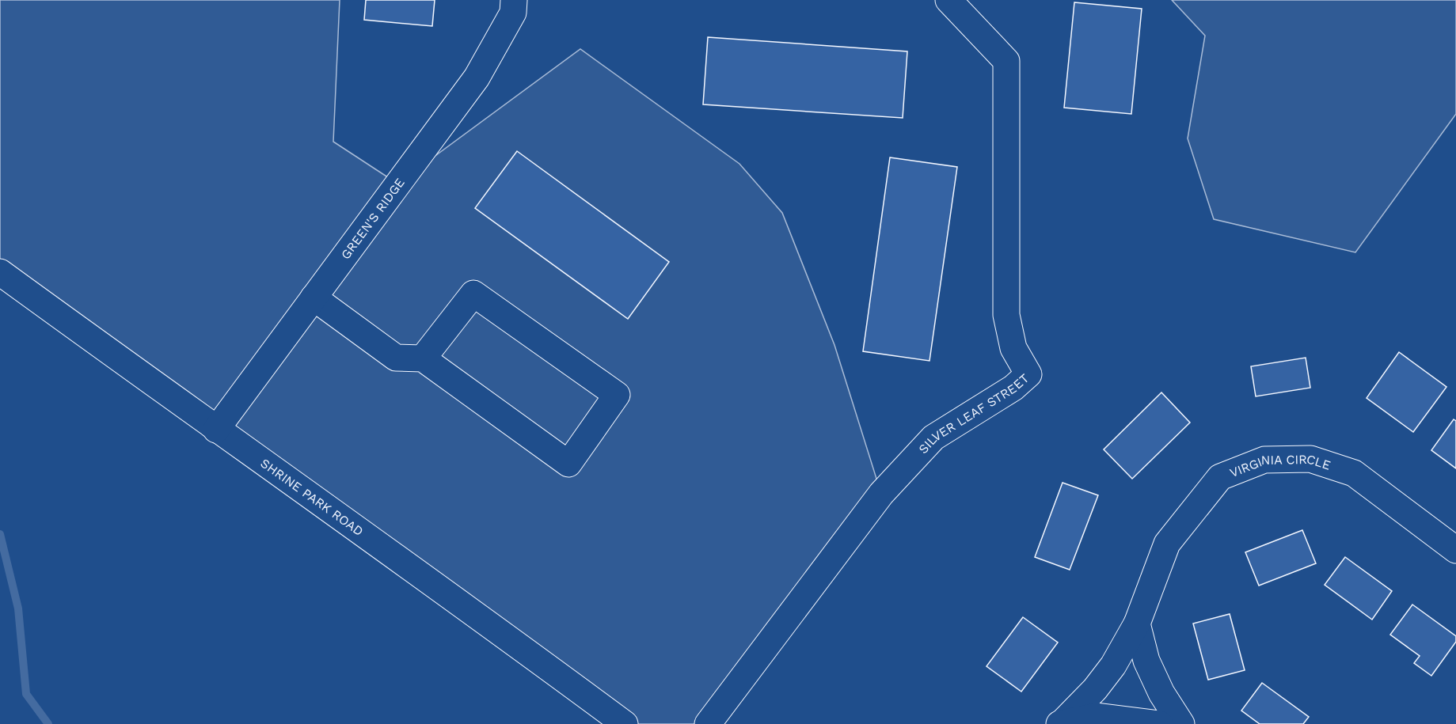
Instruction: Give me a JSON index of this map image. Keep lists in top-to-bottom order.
{
  "streets": {
    "street": [
      "GREEN'S RIDGE",
      "SILVER LEAF STREET",
      "VIRGINIA CIRCLE",
      "SHRINE PARK ROAD"
    ]
  },
  "crossings": [
    ["GREEN'S RIDGE", "SHRINE PARK ROAD"]
  ]
}
